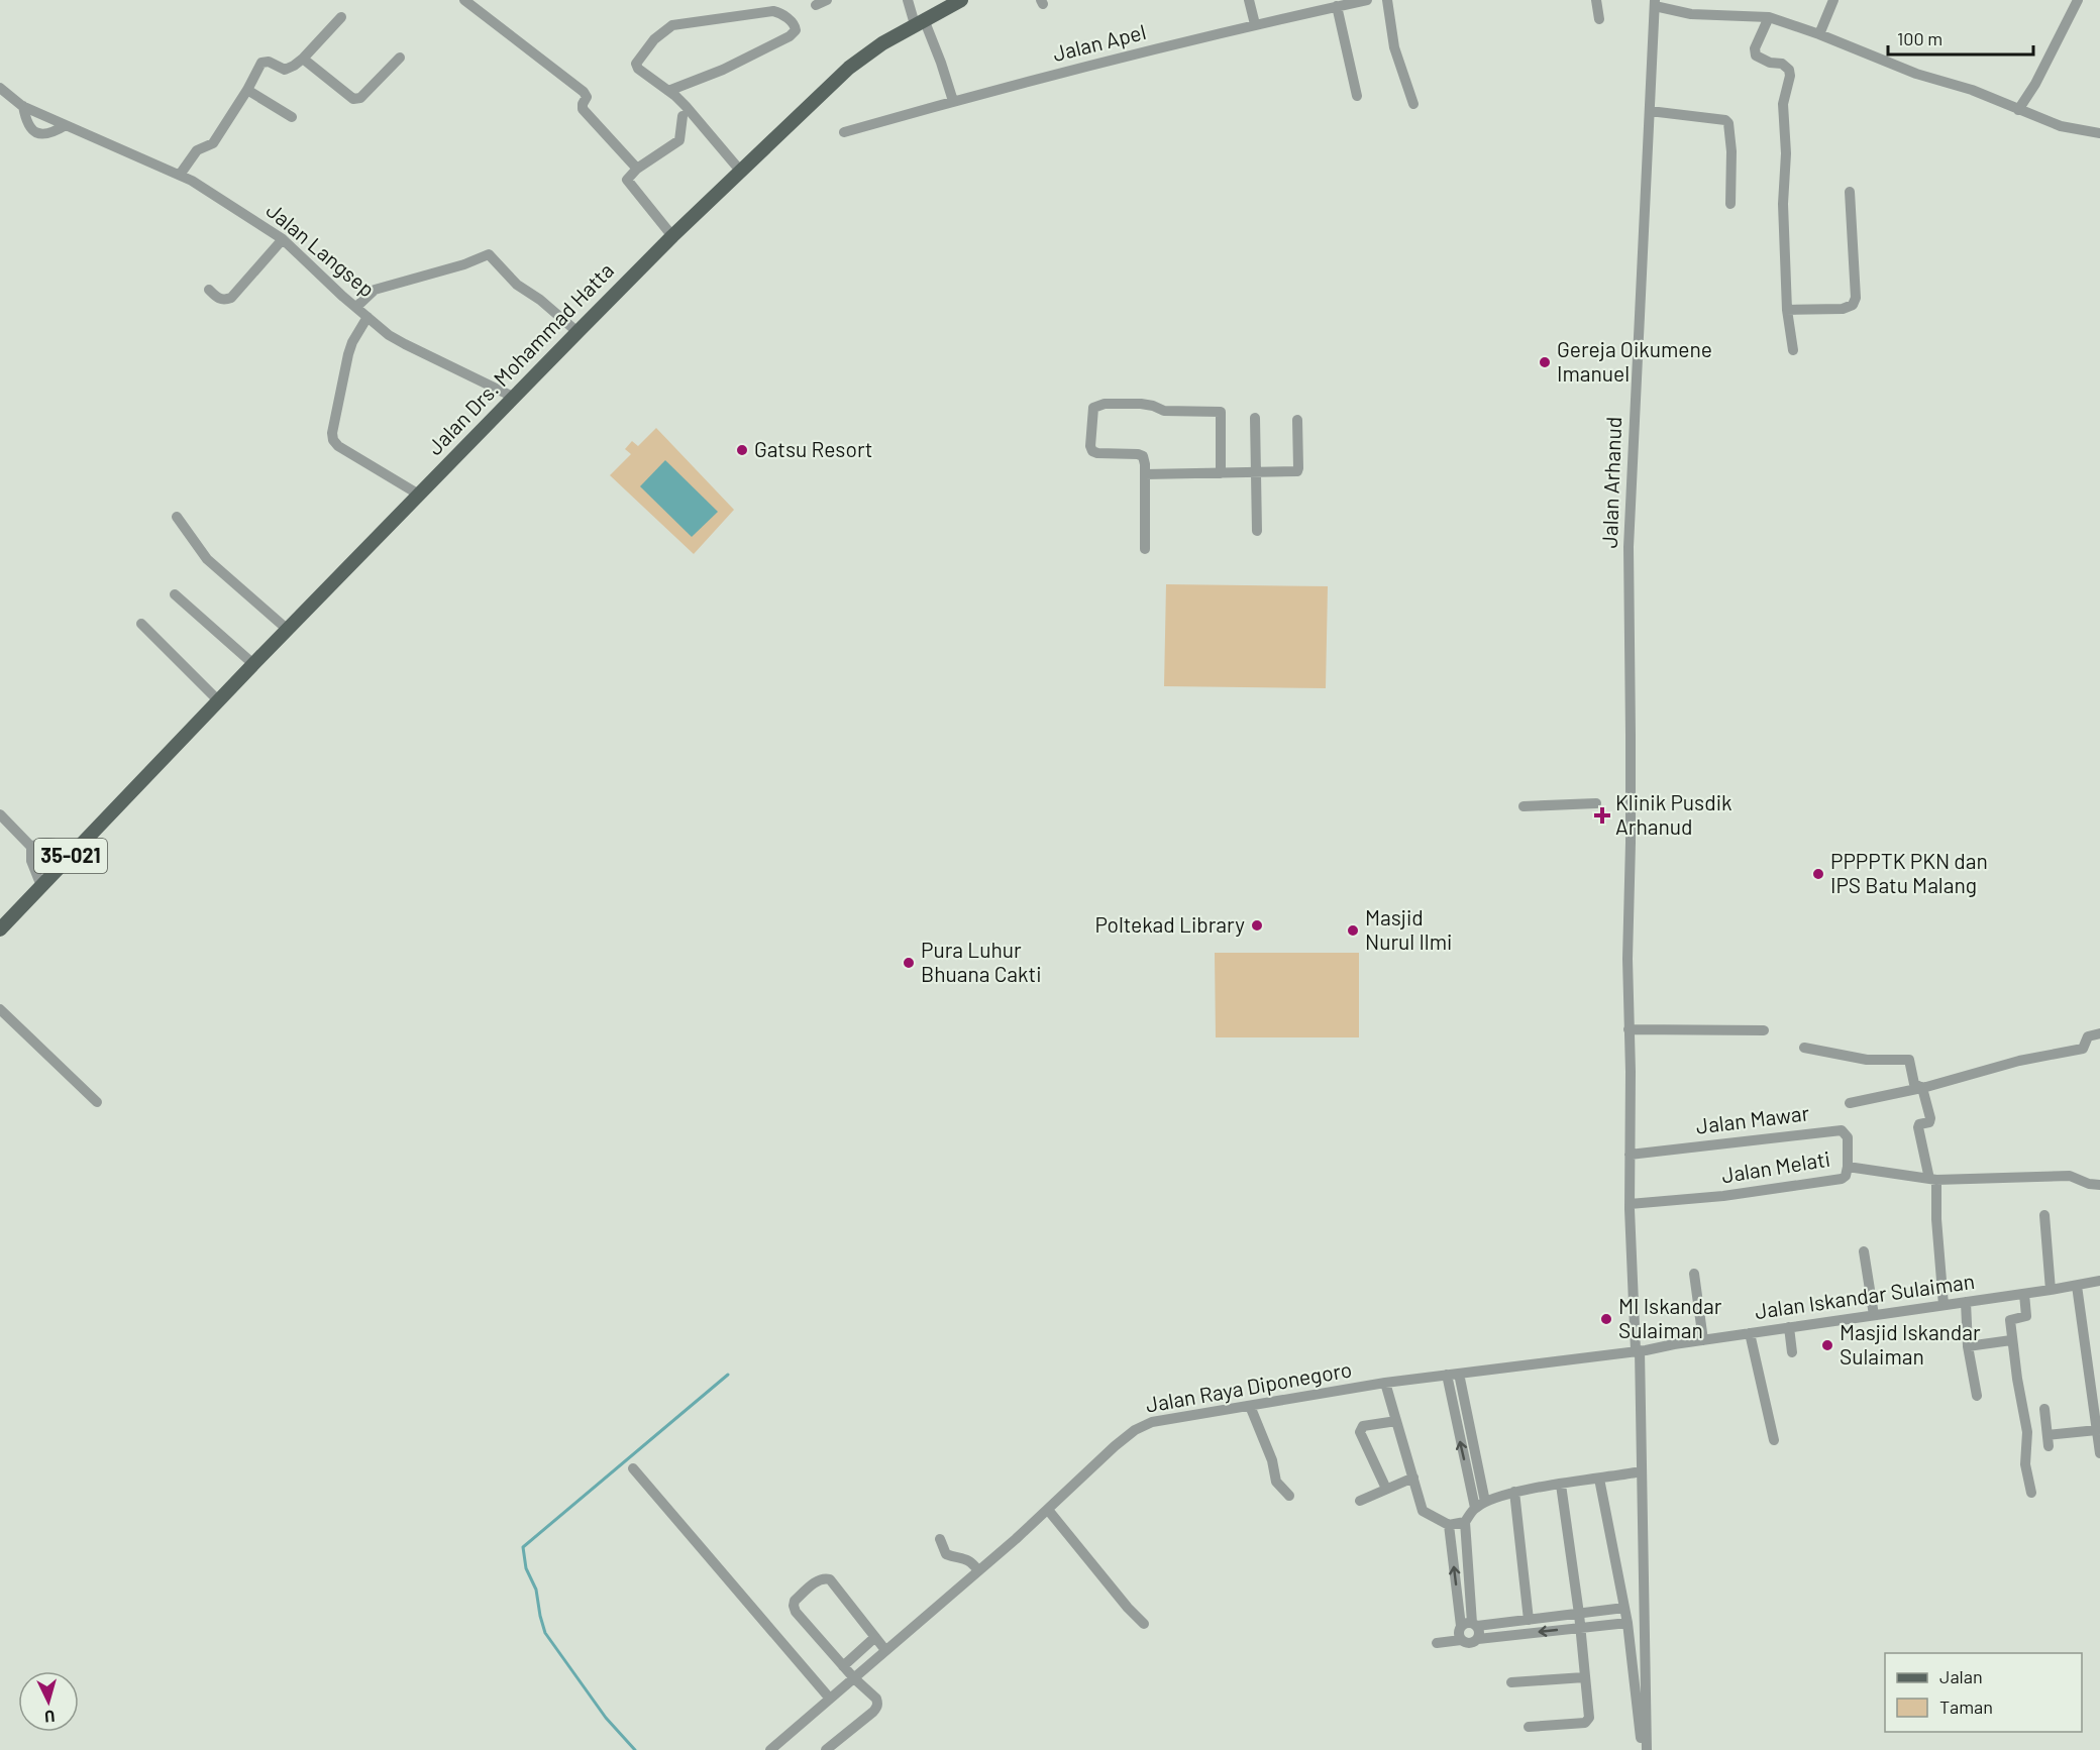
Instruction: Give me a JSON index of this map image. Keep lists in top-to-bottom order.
{
  "streets": {
    "main road": ["Jalan Drs. Mohammad Hatta", "35-021"],
    "street": [
      "Jalan Apel",
      "Jalan Langsep",
      "Jalan Arhanud",
      "Jalan Mawar",
      "Jalan Melati",
      "Jalan Iskandar Sulaiman",
      "Jalan Raya Diponegoro"
    ]
  },
  "crossings": [
    ["Jalan Langsep", "Jalan Drs. Mohammad Hatta"],
    ["Jalan Drs. Mohammad Hatta", "35-021"],
    ["Jalan Arhanud", "Jalan Mawar"],
    ["Jalan Arhanud", "Jalan Melati"],
    ["Jalan Arhanud", "Jalan Iskandar Sulaiman"],
    ["Jalan Arhanud", "Jalan Raya Diponegoro"],
    ["Jalan Mawar", "Jalan Melati"],
    ["Jalan Iskandar Sulaiman", "Jalan Raya Diponegoro"]
  ],
  "places": {
    "other": [
      "Gereja Oikumene Imanuel",
      "Gatsu Resort",
      "PPPPTK PKN dan IPS Batu Malang",
      "Poltekad Library",
      "Masjid Nurul Ilmi",
      "Pura Luhur Bhuana Cakti",
      "MI Iskandar Sulaiman",
      "Masjid Iskandar Sulaiman"
    ],
    "health": ["Klinik Pusdik Arhanud"]
  },
  "legend": ["Jalan", "Taman"],
  "scale_bar": "100 m",
  "north": "bottom"
}
